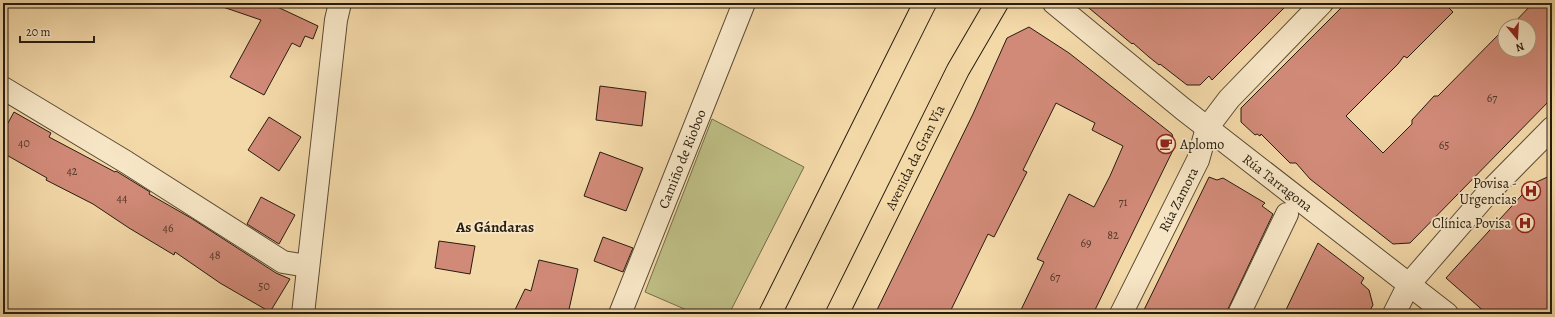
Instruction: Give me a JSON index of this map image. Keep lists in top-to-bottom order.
{
  "streets": {
    "main road": ["Avenida da Gran Vía"],
    "street": ["Camiño de Rioboo", "Rúa Tarragona", "Rúa Zamora"]
  },
  "crossings": [
    ["Rúa Tarragona", "Rúa Zamora"]
  ],
  "districts": ["As Gándaras"],
  "places": {
    "cafe": ["Aplomo"],
    "hospital": ["Povisa - Urgencias", "Clínica Povisa"]
  },
  "house_numbers": [
    "67",
    "40",
    "65",
    "42",
    "44",
    "71",
    "46",
    "82",
    "69",
    "48",
    "67",
    "50"
  ],
  "scale_bar": "20 m",
  "north": "bottom"
}
